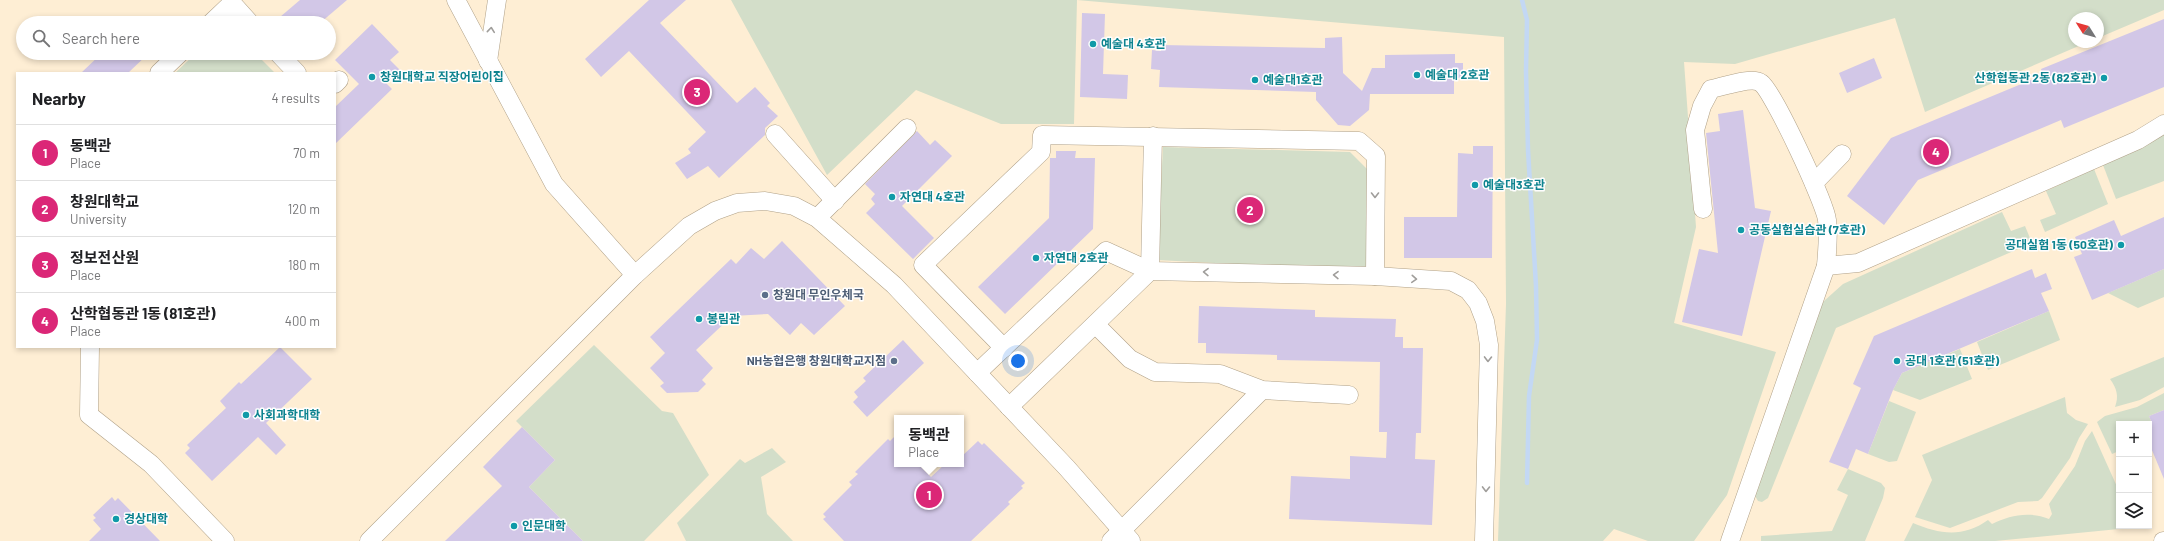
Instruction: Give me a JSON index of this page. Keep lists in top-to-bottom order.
{
  "places": [
    "예술대 4호관",
    "예술대 2호관",
    "창원대학교 직장어린이집",
    "산학협동관 2동 (82호관)",
    "예술대1호관",
    "예술대3호관",
    "자연대 4호관",
    "공동실험실습관 (7호관)",
    "공대실험 1동 (50호관)",
    "자연대 2호관",
    "창원대 무인우체국",
    "봉림관",
    "NH농협은행 창원대학교지점",
    "공대 1호관 (51호관)",
    "사회과학대학",
    "경상대학",
    "인문대학"
  ],
  "north": "top left",
  "page": {
    "search": "Search here",
    "heading": ["Nearby", "4 results"],
    "pins": [
      "3",
      "4",
      "2",
      "1"
    ],
    "list": [
      {
        "mark": "1",
        "name": "동백관",
        "note": "Place",
        "value": "70 m"
      },
      {
        "mark": "2",
        "name": "창원대학교",
        "note": "University",
        "value": "120 m"
      },
      {
        "mark": "3",
        "name": "정보전산원",
        "note": "Place",
        "value": "180 m"
      },
      {
        "mark": "4",
        "name": "산학협동관 1동 (81호관)",
        "note": "Place",
        "value": "400 m"
      }
    ],
    "popup": ["동백관", "Place"],
    "map_buttons": ["+", "−"]
  }
}
